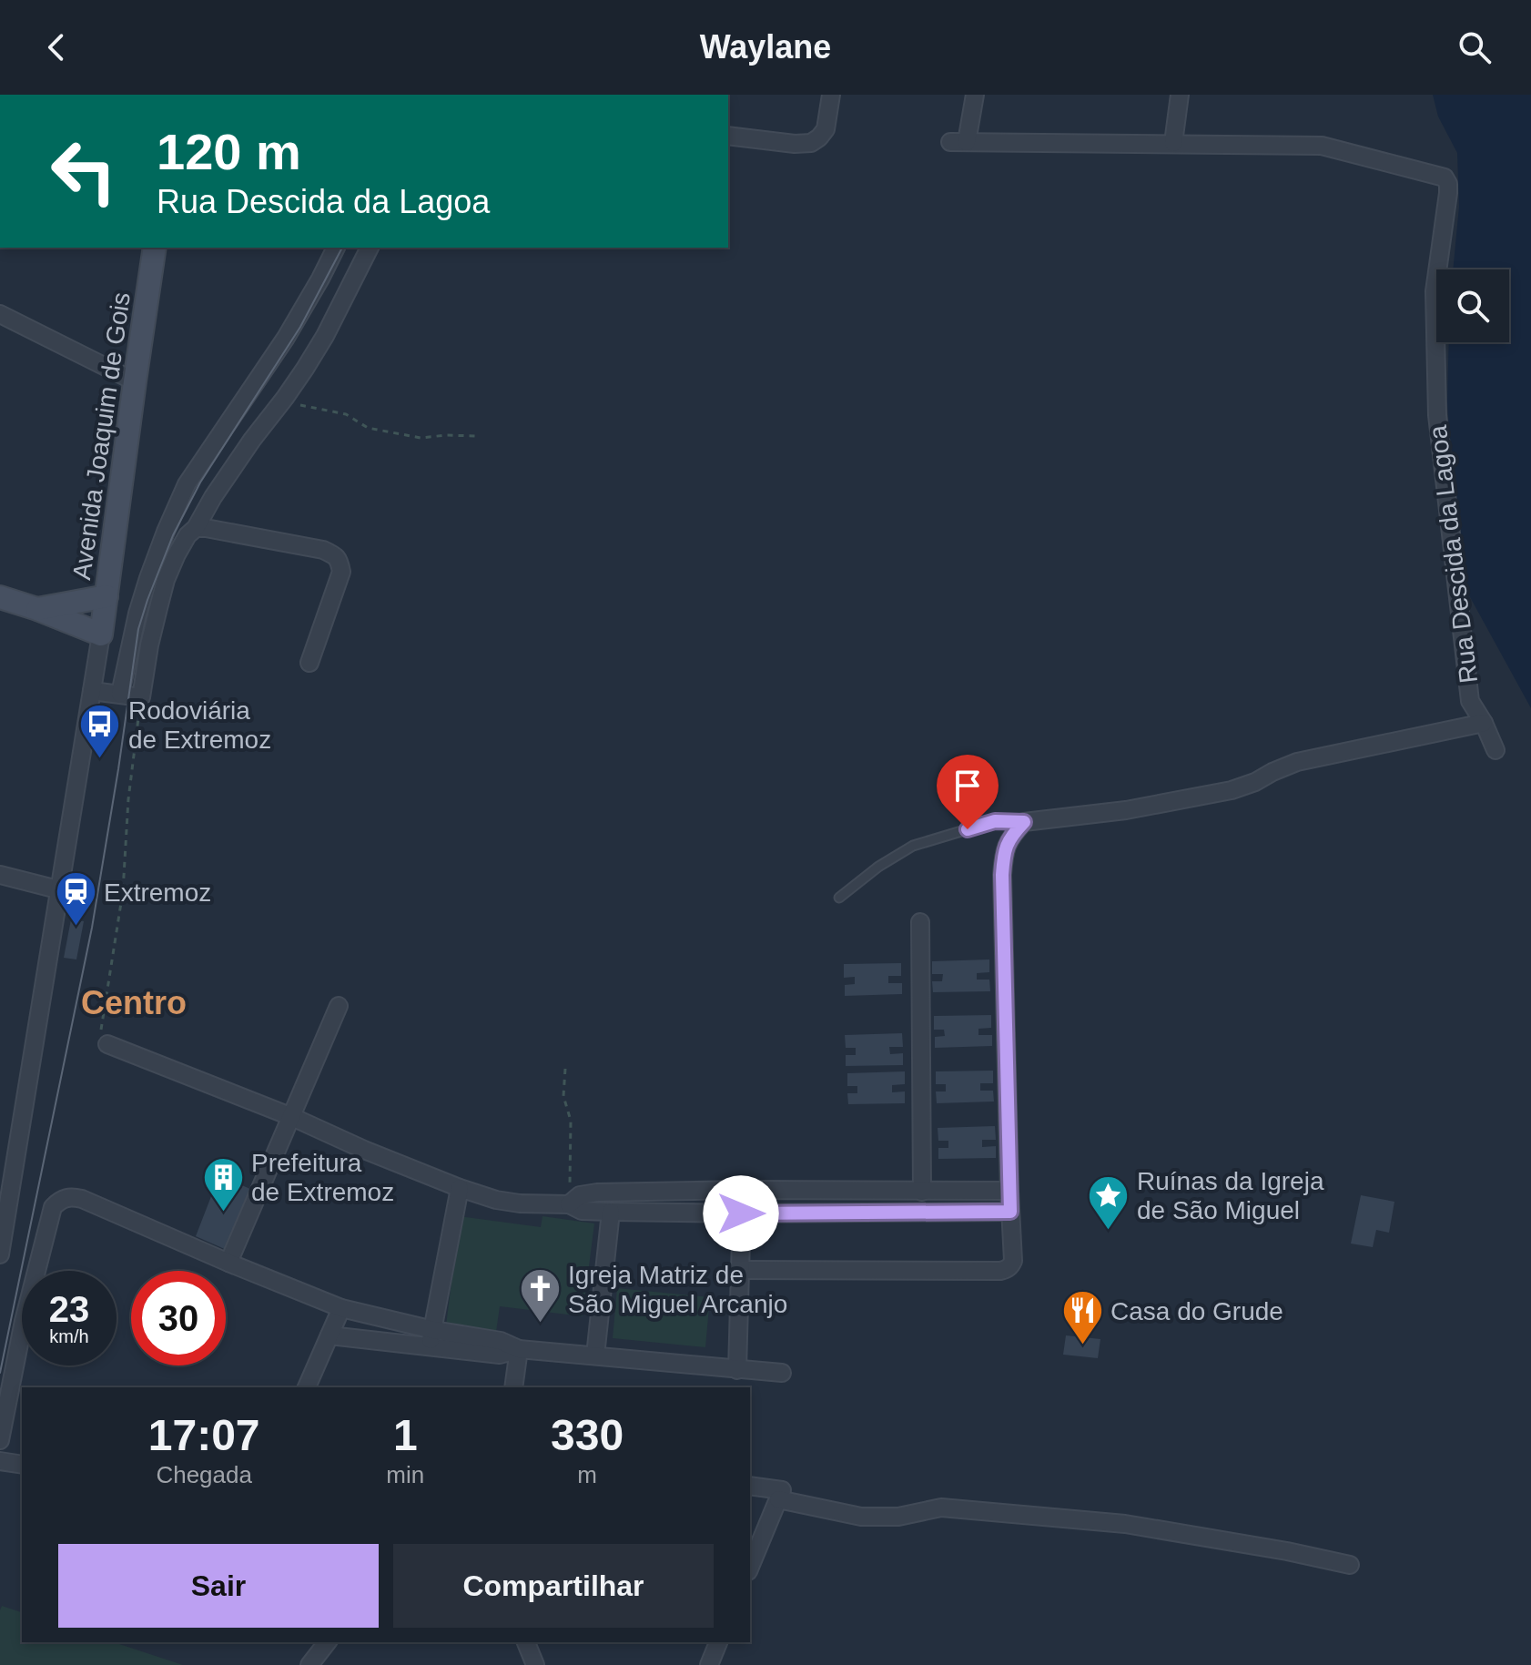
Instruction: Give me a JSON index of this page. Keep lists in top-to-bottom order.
{
  "streets": {
    "main road": ["Avenida Joaquim de Gois"],
    "street": ["Rua Descida da Lagoa"]
  },
  "districts": ["Centro"],
  "places": {
    "bus stop": ["Rodoviária de Extremoz"],
    "station": ["Extremoz"],
    "building": ["Prefeitura de Extremoz"],
    "place": ["Ruínas da Igreja de São Miguel"],
    "church": ["Igreja Matriz de São Miguel Arcanjo"],
    "restaurant": ["Casa do Grude"]
  },
  "page": {
    "header": "Waylane",
    "turn": ["120 m", "Rua Descida da Lagoa"],
    "speed": "23 km/h",
    "limit": "30",
    "eta": [
      "17:07",
      "Chegada",
      "1",
      "min",
      "330",
      "m"
    ],
    "buttons": ["Sair", "Compartilhar"]
  }
}
